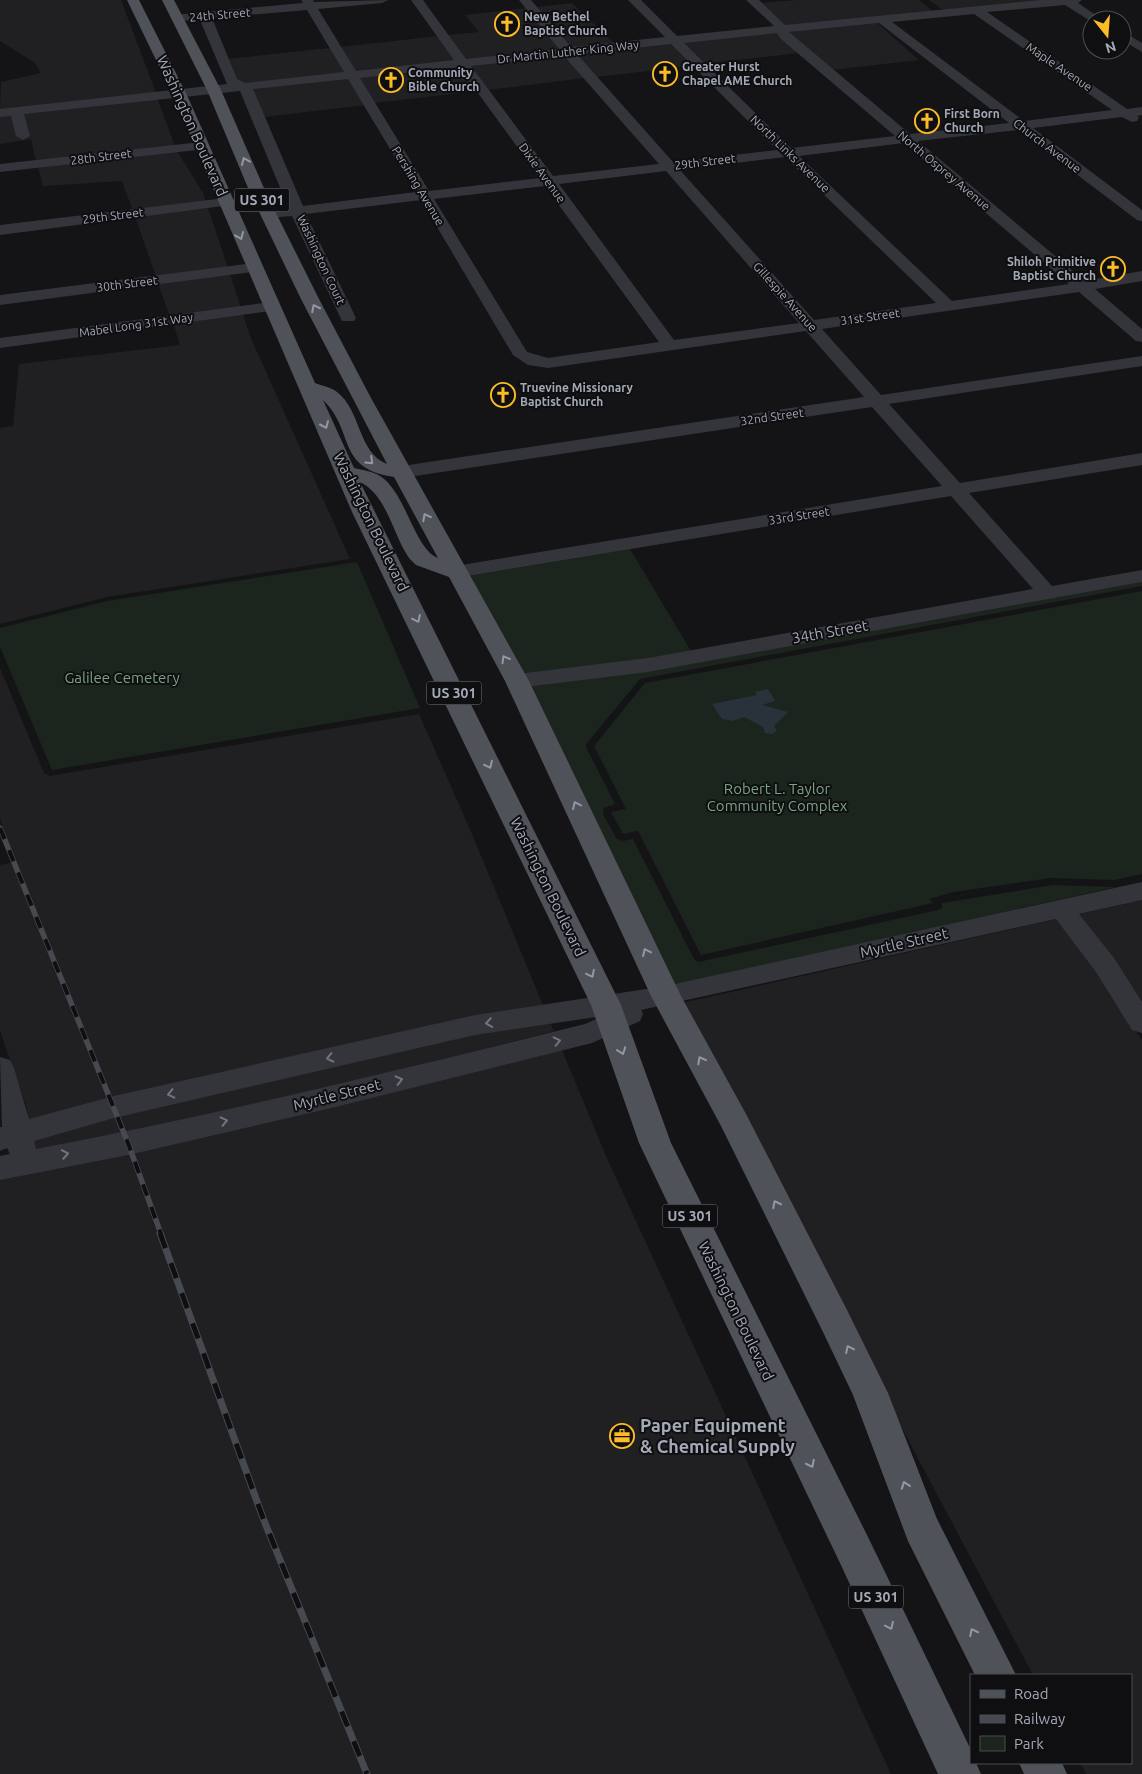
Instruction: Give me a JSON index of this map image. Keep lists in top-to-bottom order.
{
  "streets": {
    "main road": ["Washington Boulevard", "US 301"],
    "street": [
      "24th Street",
      "Dr Martin Luther King Way",
      "Maple Avenue",
      "Church Avenue",
      "North Links Avenue",
      "28th Street",
      "29th Street",
      "North Osprey Avenue",
      "Dixie Avenue",
      "Pershing Avenue",
      "Washington Court",
      "30th Street",
      "Gillespie Avenue",
      "31st Street",
      "Mabel Long 31st Way",
      "32nd Street",
      "33rd Street",
      "34th Street",
      "Myrtle Street"
    ]
  },
  "crossings": [
    ["24th Street", "Pershing Avenue"],
    ["24th Street", "US 301"],
    ["Dr Martin Luther King Way", "Maple Avenue"],
    ["Dr Martin Luther King Way", "Washington Boulevard"],
    ["Dr Martin Luther King Way", "Church Avenue"],
    ["Dr Martin Luther King Way", "North Links Avenue"],
    ["Dr Martin Luther King Way", "North Osprey Avenue"],
    ["Dr Martin Luther King Way", "Dixie Avenue"],
    ["Dr Martin Luther King Way", "Pershing Avenue"],
    ["Dr Martin Luther King Way", "US 301"],
    ["Dr Martin Luther King Way", "Washington Court"],
    ["Dr Martin Luther King Way", "Gillespie Avenue"],
    ["Maple Avenue", "29th Street"],
    ["Washington Boulevard", "28th Street"],
    ["Washington Boulevard", "29th Street"],
    ["Washington Boulevard", "30th Street"],
    ["Washington Boulevard", "Mabel Long 31st Way"],
    ["Washington Boulevard", "Myrtle Street"],
    ["Church Avenue", "29th Street"],
    ["North Links Avenue", "29th Street"],
    ["North Links Avenue", "31st Street"],
    ["29th Street", "North Osprey Avenue"],
    ["29th Street", "Dixie Avenue"],
    ["29th Street", "Pershing Avenue"],
    ["29th Street", "US 301"],
    ["29th Street", "Washington Court"],
    ["29th Street", "Gillespie Avenue"],
    ["North Osprey Avenue", "31st Street"],
    ["Dixie Avenue", "31st Street"],
    ["Pershing Avenue", "31st Street"],
    ["US 301", "32nd Street"],
    ["US 301", "33rd Street"],
    ["US 301", "34th Street"],
    ["US 301", "Myrtle Street"],
    ["Gillespie Avenue", "31st Street"],
    ["Gillespie Avenue", "32nd Street"],
    ["Gillespie Avenue", "33rd Street"],
    ["Gillespie Avenue", "34th Street"]
  ],
  "parks": ["Galilee Cemetery", "Robert L. Taylor Community Complex"],
  "places": {
    "church": [
      "New Bethel Baptist Church",
      "Greater Hurst Chapel AME Church",
      "Community Bible Church",
      "First Born Church",
      "Shiloh Primitive Baptist Church",
      "Truevine Missionary Baptist Church"
    ],
    "office": ["Paper Equipment & Chemical Supply"]
  },
  "legend": ["Road", "Railway", "Park"],
  "north": "bottom"
}
